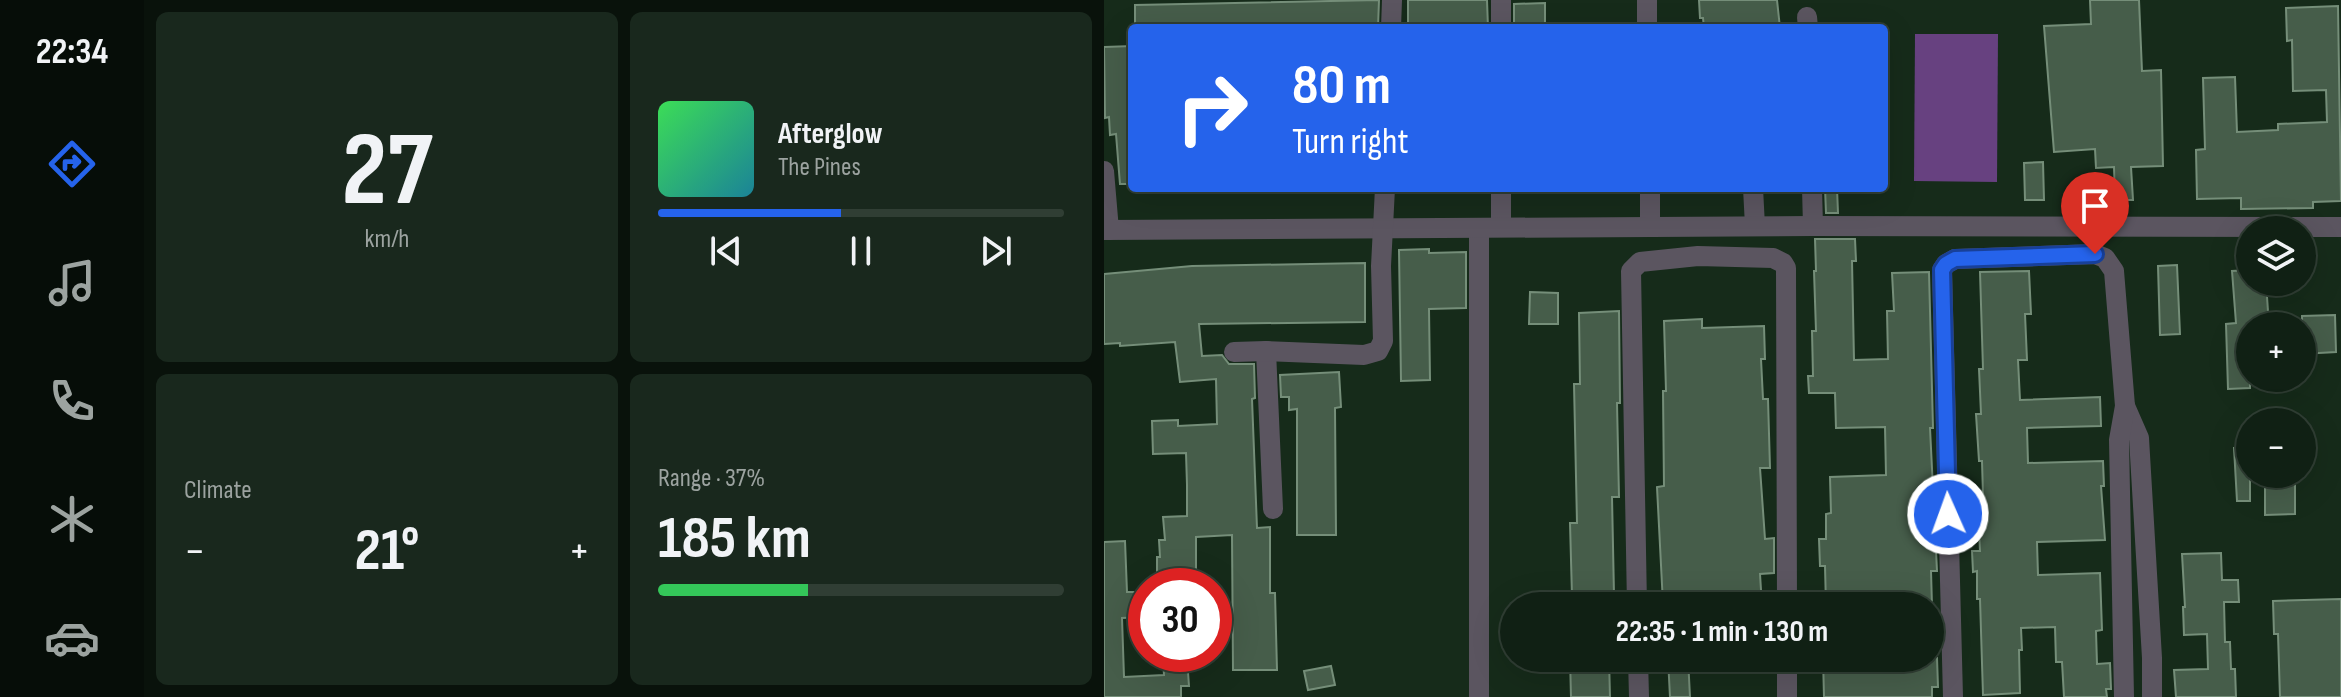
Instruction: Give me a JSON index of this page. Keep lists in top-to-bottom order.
{
  "page": {
    "tabs": "22:34",
    "tile": [
      ["27", "km/h"],
      "Climate",
      ["Range · 37%", "185 km"]
    ],
    "turn": ["80 m", "Turn right"],
    "song": ["Afterglow", "The Pines"],
    "map_buttons": ["+", "−"],
    "heat": ["−", "21°", "+"],
    "limit": "30",
    "trip": "22:35 · 1 min · 130 m"
  }
}
